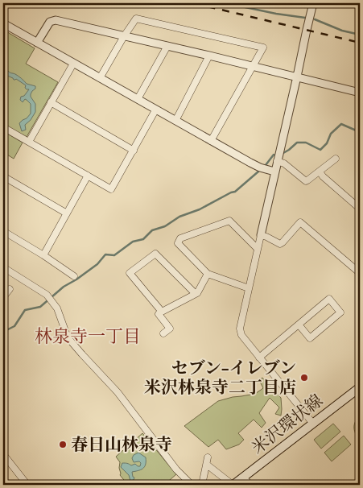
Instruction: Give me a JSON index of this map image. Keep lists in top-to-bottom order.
{
  "streets": {
    "main road": ["米沢環状線"]
  },
  "districts": ["林泉寺一丁目"],
  "places": ["セブン-イレブン 米沢林泉寺二丁目店", "春日山林泉寺"]
}
